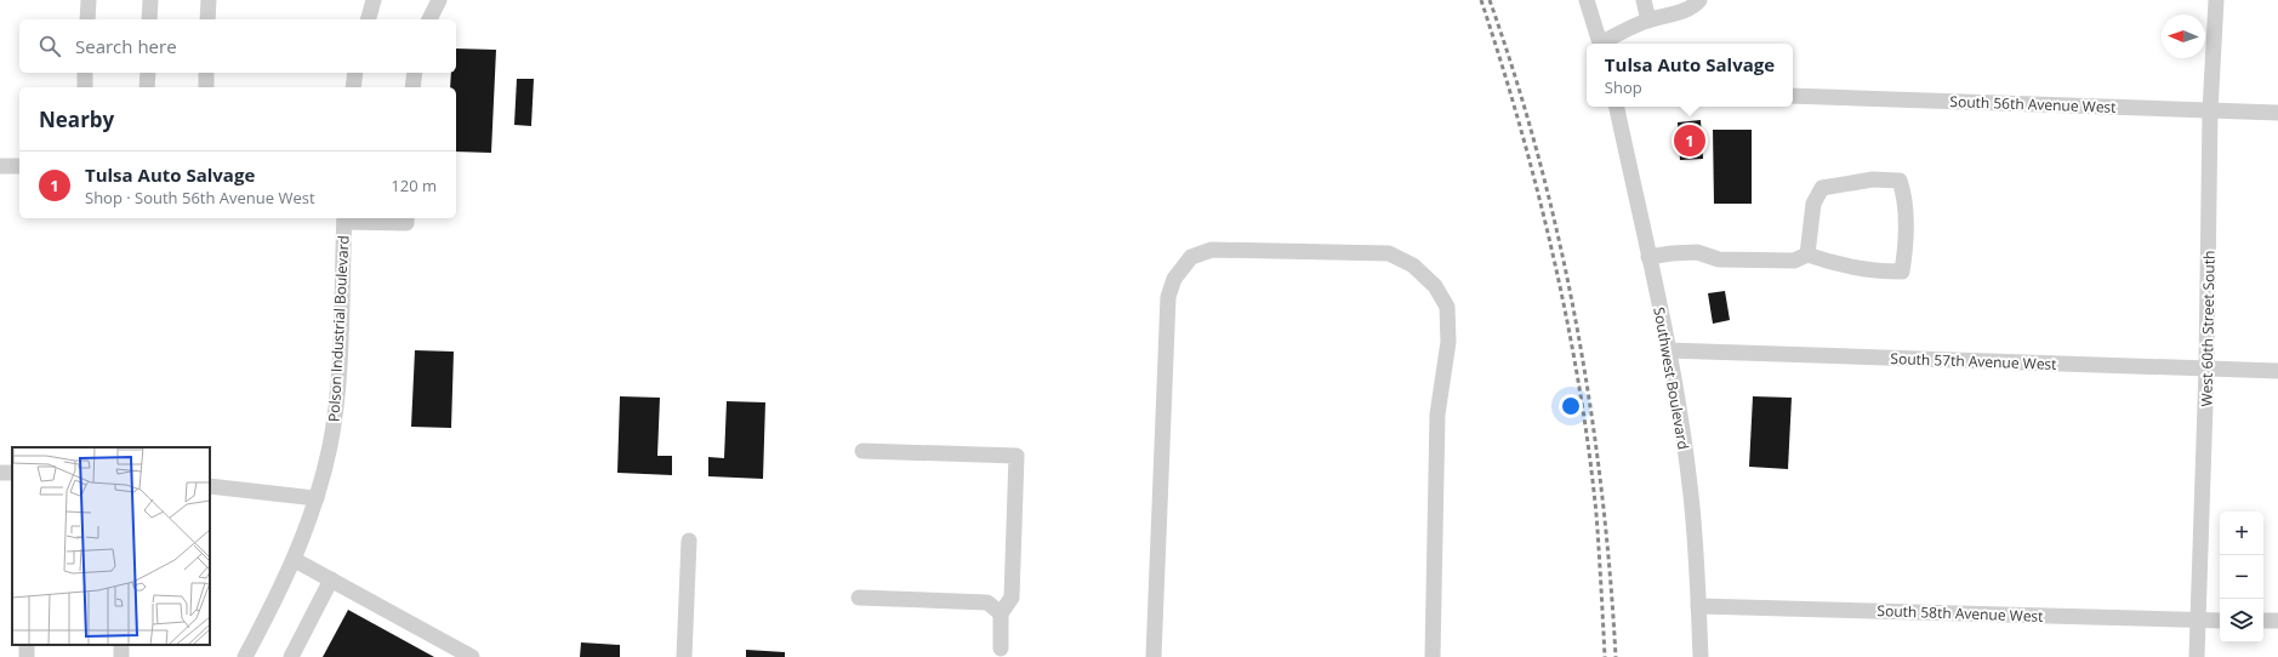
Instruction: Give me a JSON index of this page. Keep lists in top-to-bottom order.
{
  "streets": {
    "street": [
      "South 56th Avenue West",
      "Polson Industrial Boulevard",
      "West 60th Street South",
      "South 57th Avenue West",
      "Southwest Boulevard",
      "South 58th Avenue West"
    ]
  },
  "crossings": [
    ["South 56th Avenue West", "West 60th Street South"],
    ["West 60th Street South", "South 57th Avenue West"],
    ["West 60th Street South", "South 58th Avenue West"],
    ["South 57th Avenue West", "Southwest Boulevard"],
    ["Southwest Boulevard", "South 58th Avenue West"]
  ],
  "north": "left",
  "page": {
    "search": "Search here",
    "popup": ["Tulsa Auto Salvage", "Shop"],
    "heading": "Nearby",
    "pins": "1",
    "list": [
      {
        "mark": "1",
        "name": "Tulsa Auto Salvage",
        "note": "Shop · South 56th Avenue West",
        "value": "120 m"
      }
    ],
    "map_buttons": ["+", "−"]
  }
}
